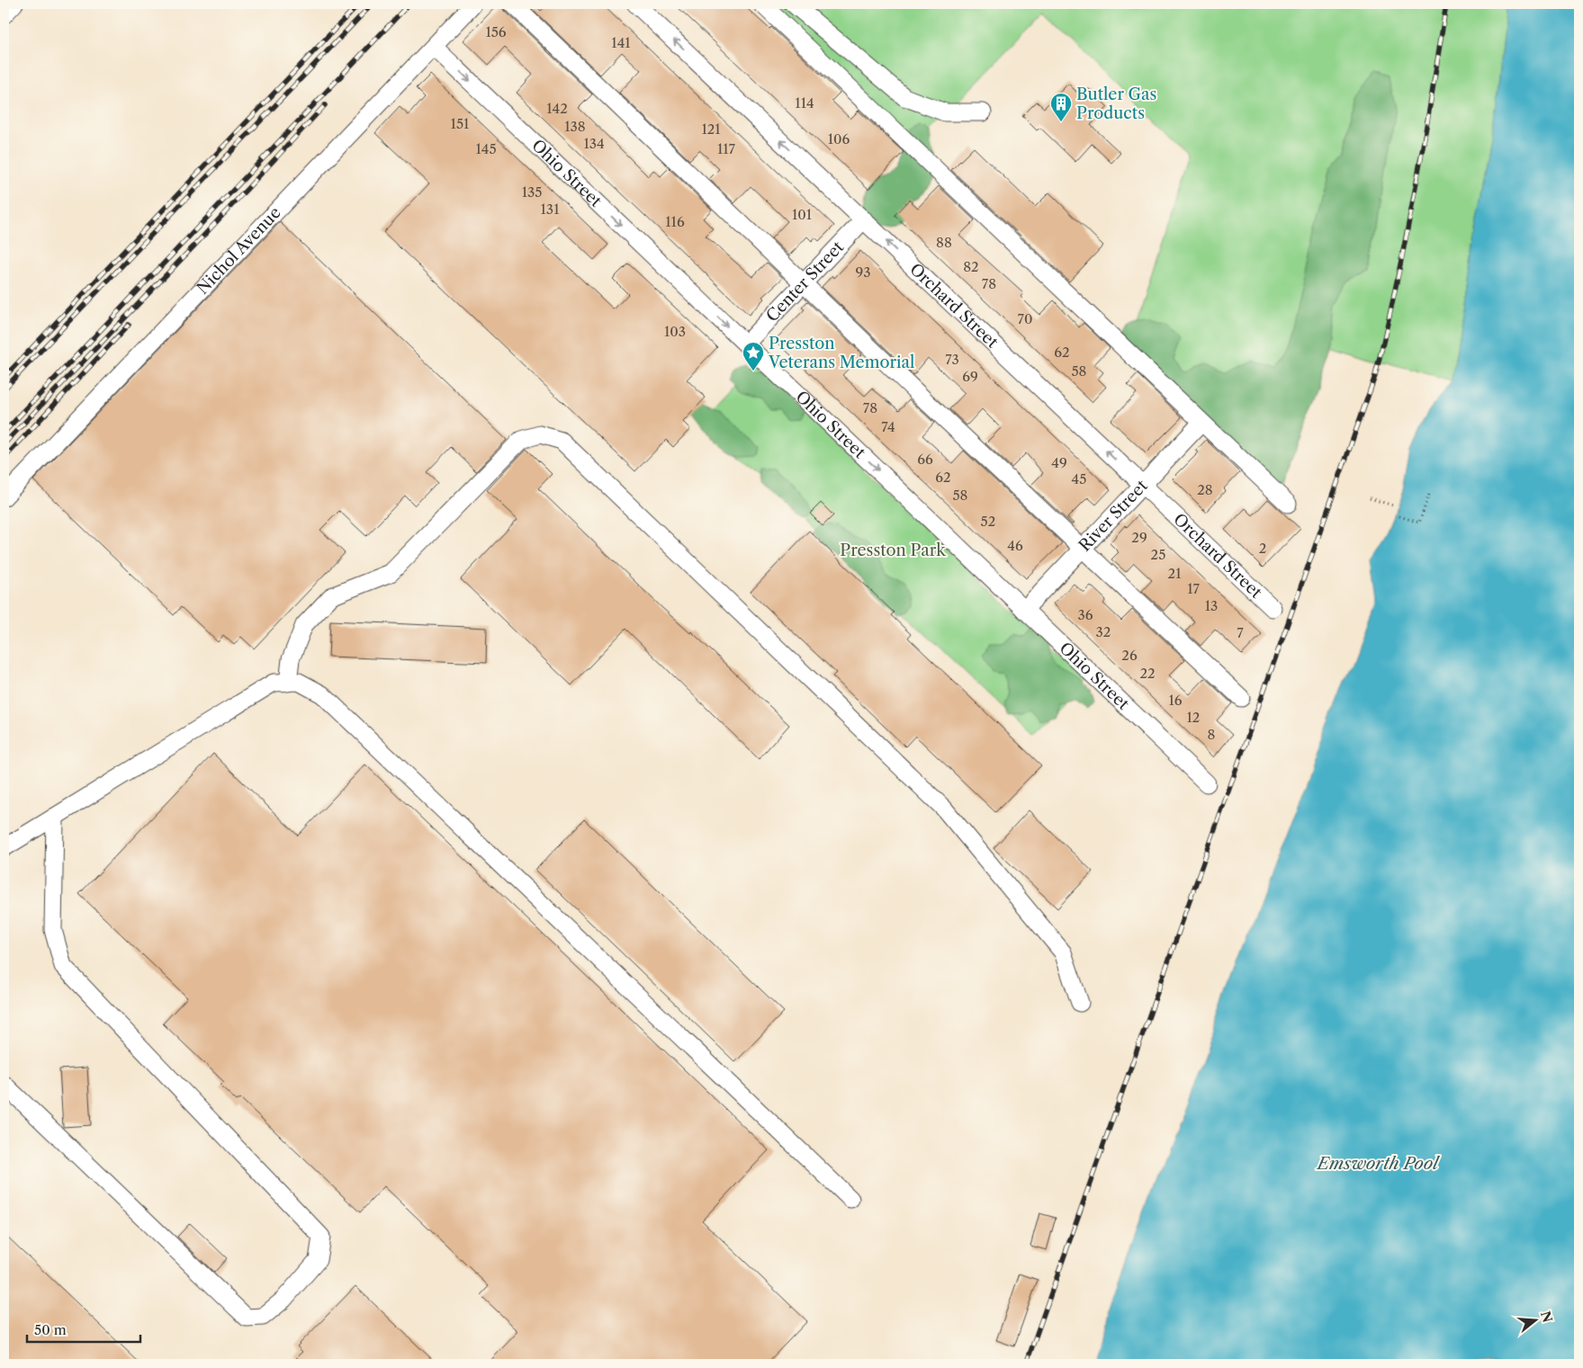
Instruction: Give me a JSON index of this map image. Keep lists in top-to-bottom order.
{
  "streets": {
    "street": [
      "Ohio Street",
      "Nichol Avenue",
      "Center Street",
      "Orchard Street",
      "River Street"
    ]
  },
  "crossings": [
    ["Ohio Street", "Nichol Avenue"],
    ["Ohio Street", "Center Street"],
    ["Ohio Street", "River Street"],
    ["Center Street", "Orchard Street"],
    ["Orchard Street", "River Street"]
  ],
  "water": ["Emsworth Pool"],
  "parks": ["Presston Park"],
  "places": {
    "building": ["Butler Gas Products"],
    "place": ["Presston Veterans Memorial"]
  },
  "house_numbers": [
    "156",
    "141",
    "114",
    "142",
    "151",
    "138",
    "121",
    "106",
    "134",
    "145",
    "117",
    "135",
    "131",
    "101",
    "116",
    "88",
    "82",
    "93",
    "78",
    "70",
    "103",
    "62",
    "73",
    "58",
    "69",
    "78",
    "74",
    "66",
    "49",
    "62",
    "45",
    "28",
    "58",
    "52",
    "29",
    "46",
    "2",
    "25",
    "21",
    "17",
    "13",
    "36",
    "32",
    "7",
    "26",
    "22",
    "16",
    "12",
    "8"
  ],
  "scale_bar": "50 m",
  "north": "right"
}
